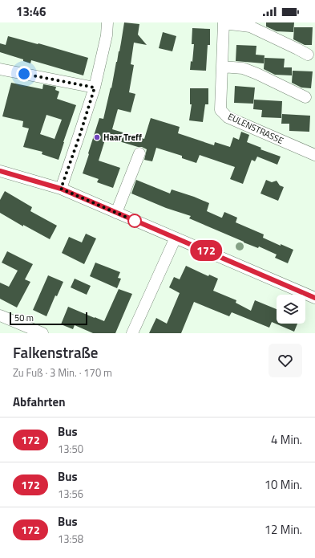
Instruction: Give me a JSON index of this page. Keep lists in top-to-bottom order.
{
  "streets": {
    "street": ["EULENSTRASSE"]
  },
  "places": ["Haar Treff"],
  "lines": ["bus line 172"],
  "scale_bar": "50 m",
  "page": {
    "status": "13:46",
    "on_map": "172",
    "scale": "50 m",
    "heading": [
      ["Falkenstraße", "Zu Fuß · 3 Min. · 170 m"],
      "Abfahrten"
    ],
    "list": [
      {
        "mark": "172",
        "name": "Bus",
        "note": "13:50",
        "value": "4 Min."
      },
      {
        "mark": "172",
        "name": "Bus",
        "note": "13:56",
        "value": "10 Min."
      },
      {
        "mark": "172",
        "name": "Bus",
        "note": "13:58",
        "value": "12 Min."
      }
    ]
  }
}
